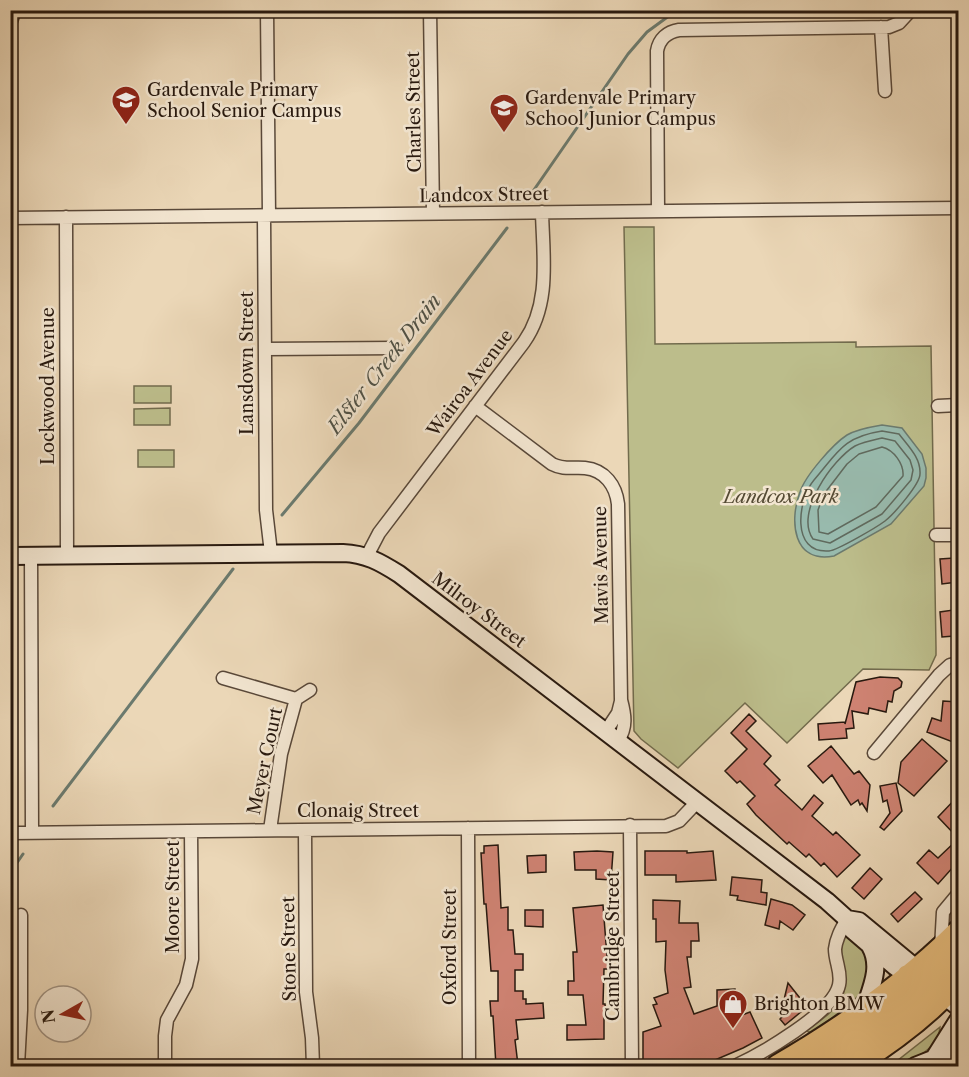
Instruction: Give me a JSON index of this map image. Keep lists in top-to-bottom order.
{
  "streets": {
    "street": [
      "Charles Street",
      "Landcox Street",
      "Lansdown Street",
      "Wairoa Avenue",
      "Lockwood Avenue",
      "Mavis Avenue",
      "Milroy Street",
      "Meyer Court",
      "Clonaig Street",
      "Moore Street",
      "Cambridge Street",
      "Oxford Street",
      "Stone Street"
    ]
  },
  "crossings": [
    ["Charles Street", "Landcox Street"],
    ["Landcox Street", "Lansdown Street"],
    ["Landcox Street", "Wairoa Avenue"],
    ["Landcox Street", "Lockwood Avenue"],
    ["Lansdown Street", "Milroy Street"],
    ["Wairoa Avenue", "Mavis Avenue"],
    ["Wairoa Avenue", "Milroy Street"],
    ["Lockwood Avenue", "Milroy Street"],
    ["Mavis Avenue", "Milroy Street"],
    ["Milroy Street", "Clonaig Street"],
    ["Meyer Court", "Clonaig Street"],
    ["Clonaig Street", "Moore Street"],
    ["Clonaig Street", "Cambridge Street"],
    ["Clonaig Street", "Oxford Street"],
    ["Clonaig Street", "Stone Street"]
  ],
  "water": ["Elster Creek Drain"],
  "parks": ["Landcox Park"],
  "places": {
    "school or university": ["Gardenvale Primary School Senior Campus", "Gardenvale Primary School Junior Campus"],
    "shop": ["Brighton BMW"]
  },
  "north": "left"
}
